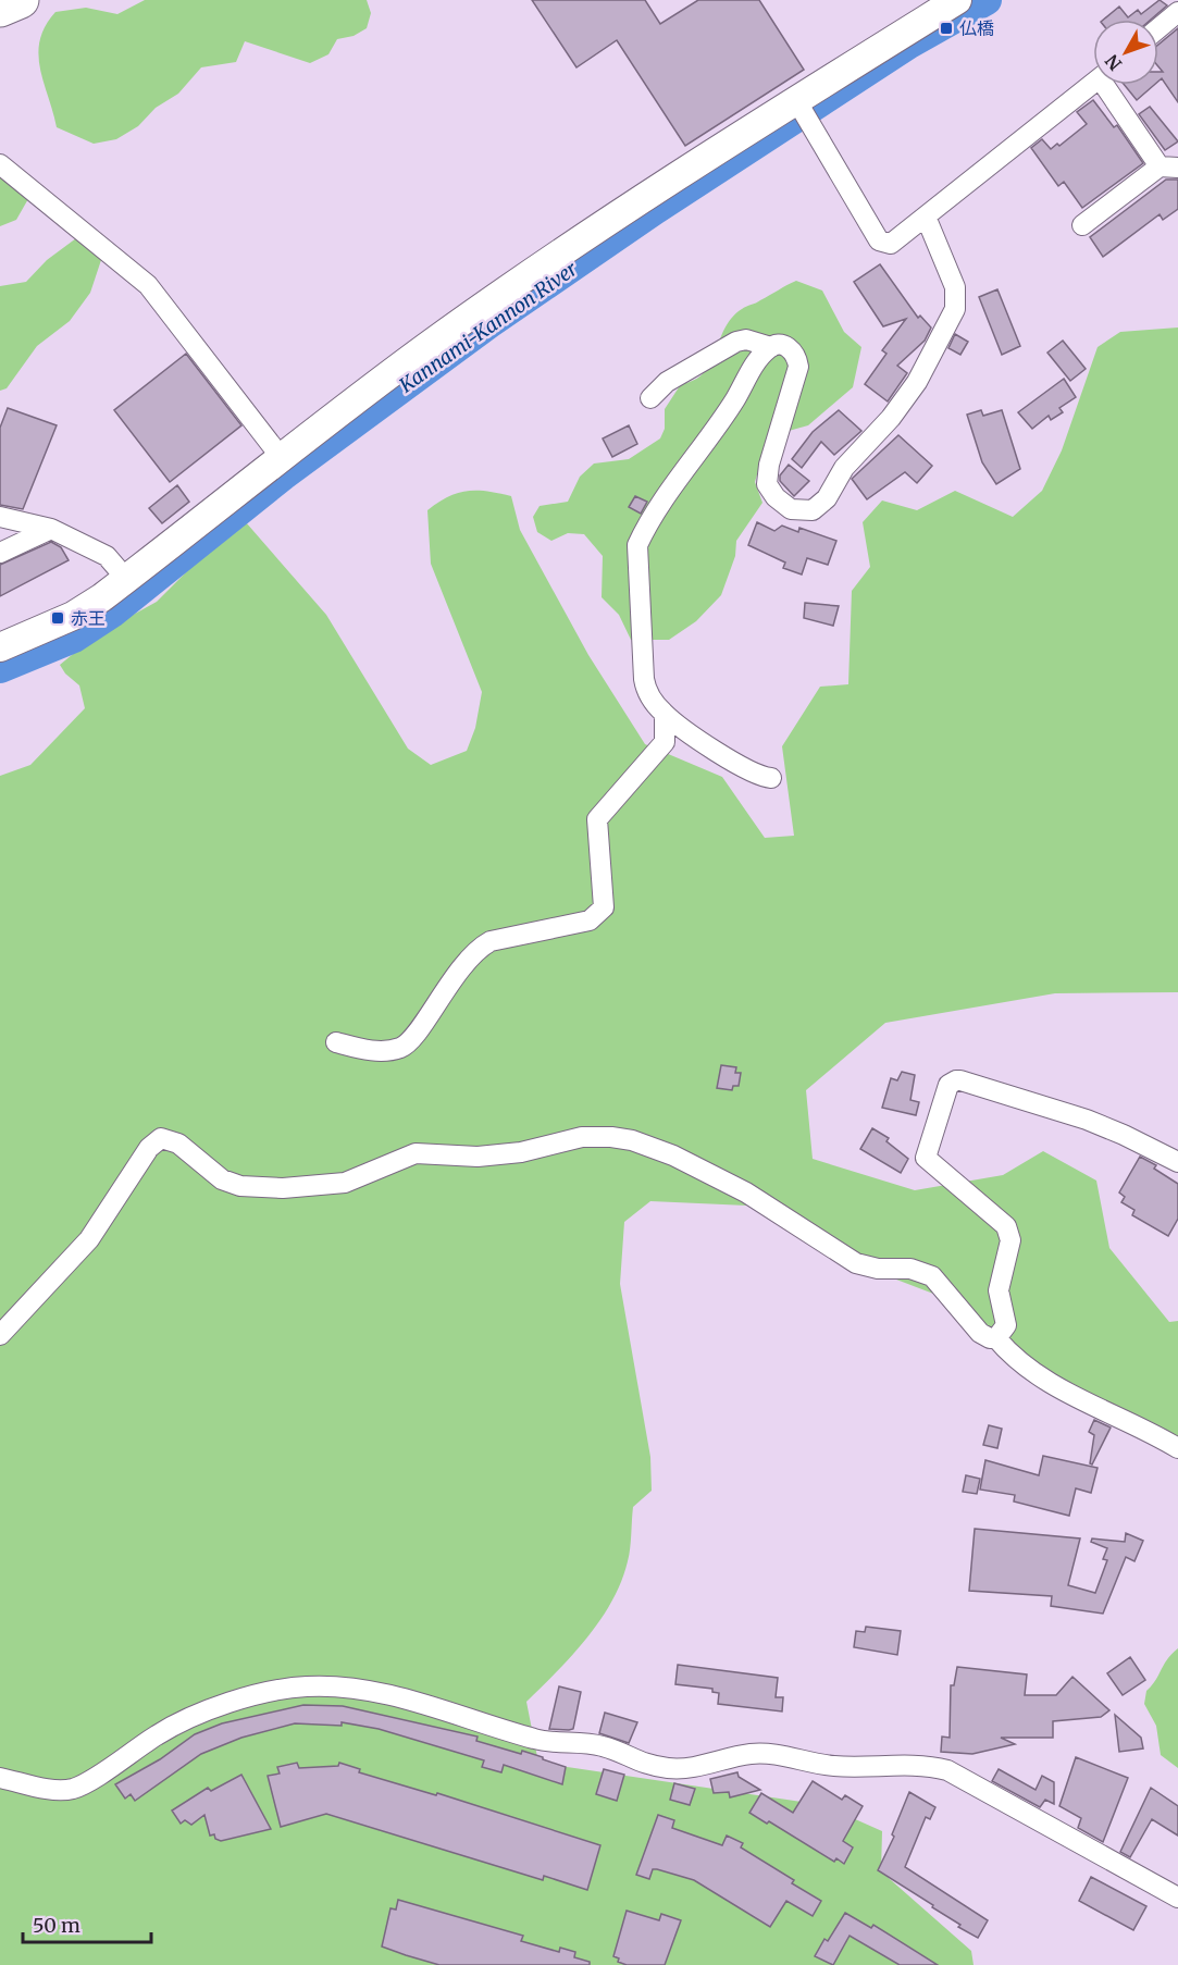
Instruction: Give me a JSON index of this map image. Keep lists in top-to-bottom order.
{
  "water": ["Kannami-Kannon River"],
  "places": {
    "transit": ["仏橋", "赤王"]
  },
  "scale_bar": "50 m",
  "north": "bottom left"
}
